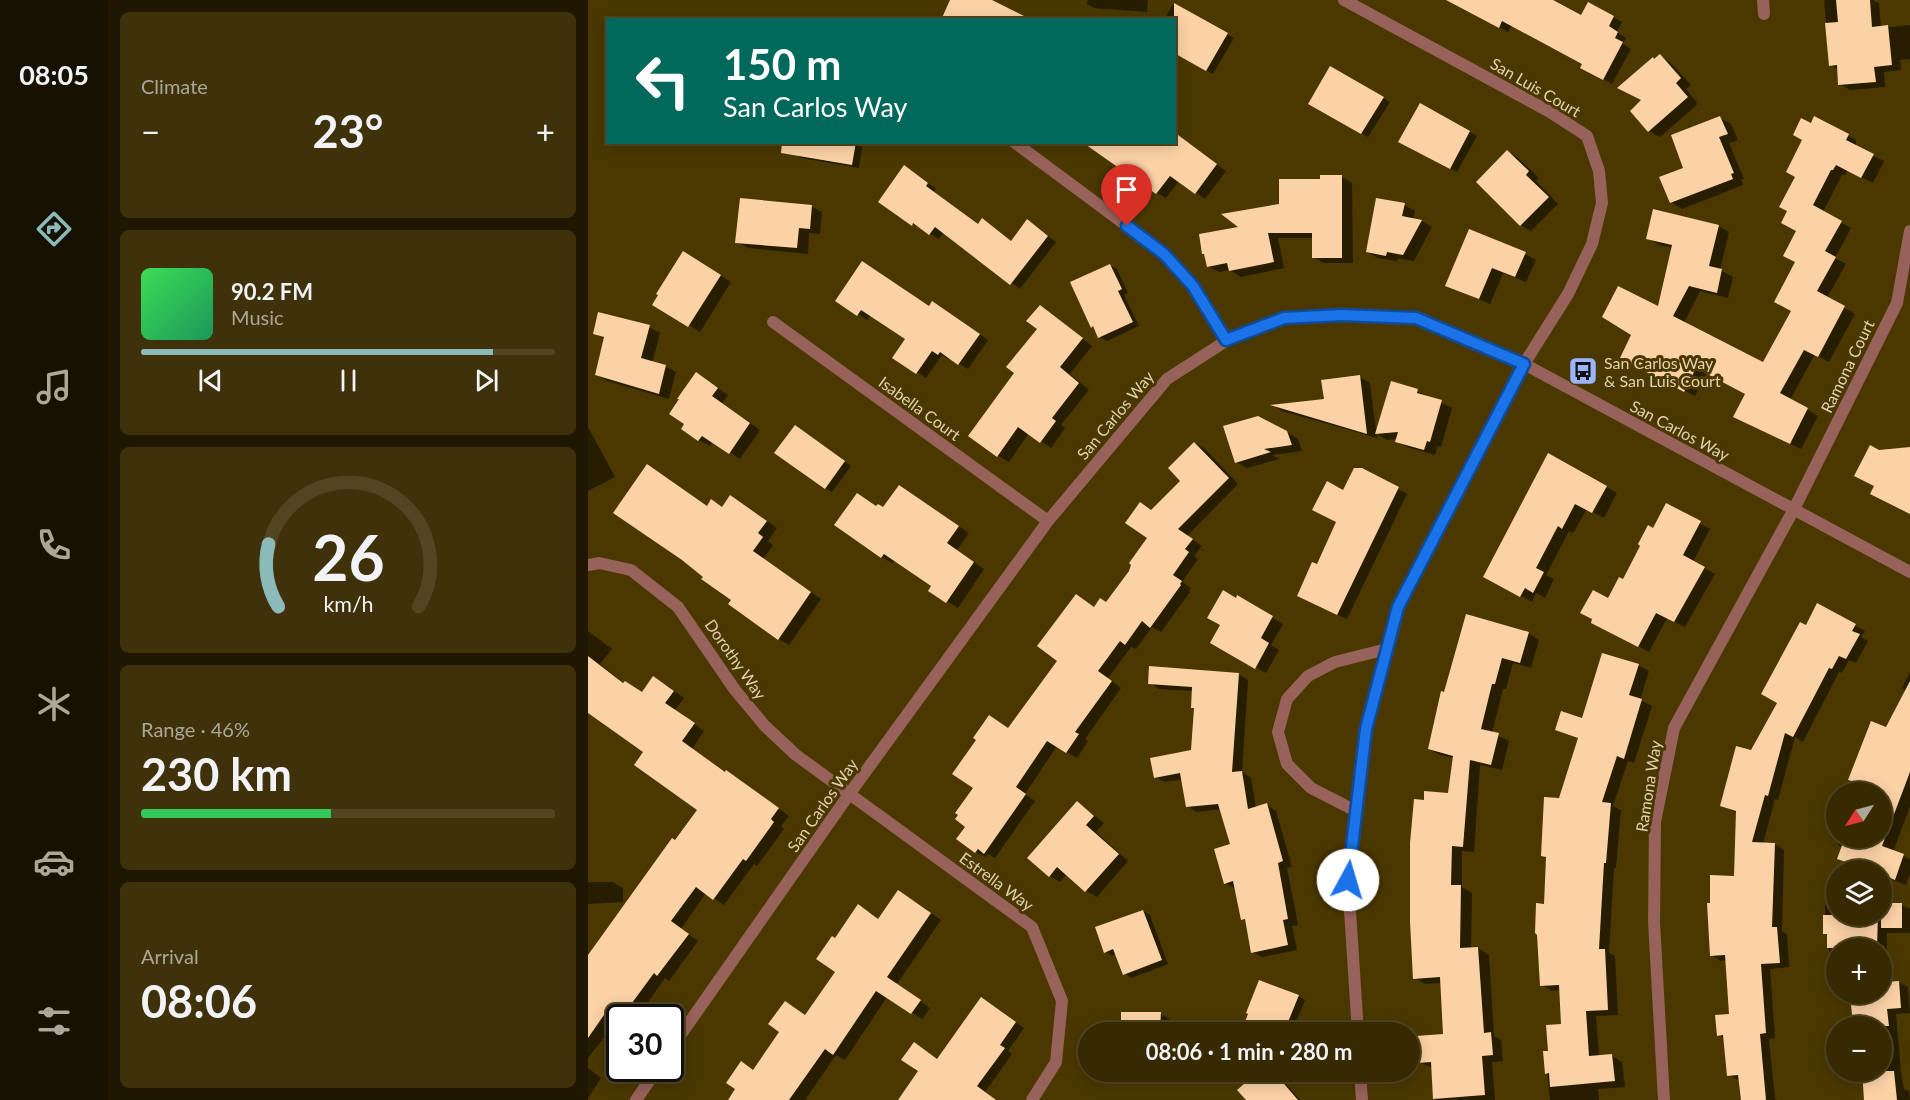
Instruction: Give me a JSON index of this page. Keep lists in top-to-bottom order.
{
  "streets": {
    "street": [
      "San Luis Court",
      "Ramona Court",
      "Isabella Court",
      "San Carlos Way",
      "Dorothy Way",
      "Ramona Way",
      "Estrella Way"
    ]
  },
  "crossings": [
    ["San Luis Court", "San Carlos Way"],
    ["Ramona Court", "San Carlos Way"],
    ["Ramona Court", "Ramona Way"],
    ["Isabella Court", "San Carlos Way"],
    ["San Carlos Way", "Dorothy Way"],
    ["San Carlos Way", "Ramona Way"],
    ["San Carlos Way", "Estrella Way"],
    ["Dorothy Way", "Estrella Way"]
  ],
  "places": {
    "bus stop": ["San Carlos Way & San Luis Court"]
  },
  "north": "bottom left",
  "page": {
    "tabs": "08:05",
    "tile": [
      "Climate",
      ["Range · 46%", "230 km"],
      ["Arrival", "08:06"]
    ],
    "turn": ["150 m", "San Carlos Way"],
    "heat": ["−", "23°", "+"],
    "song": ["90.2 FM", "Music"],
    "map_buttons": ["+", "−"],
    "limit": "30",
    "trip": "08:06 · 1 min · 280 m",
    "gauge": ["26", "km/h"]
  }
}
